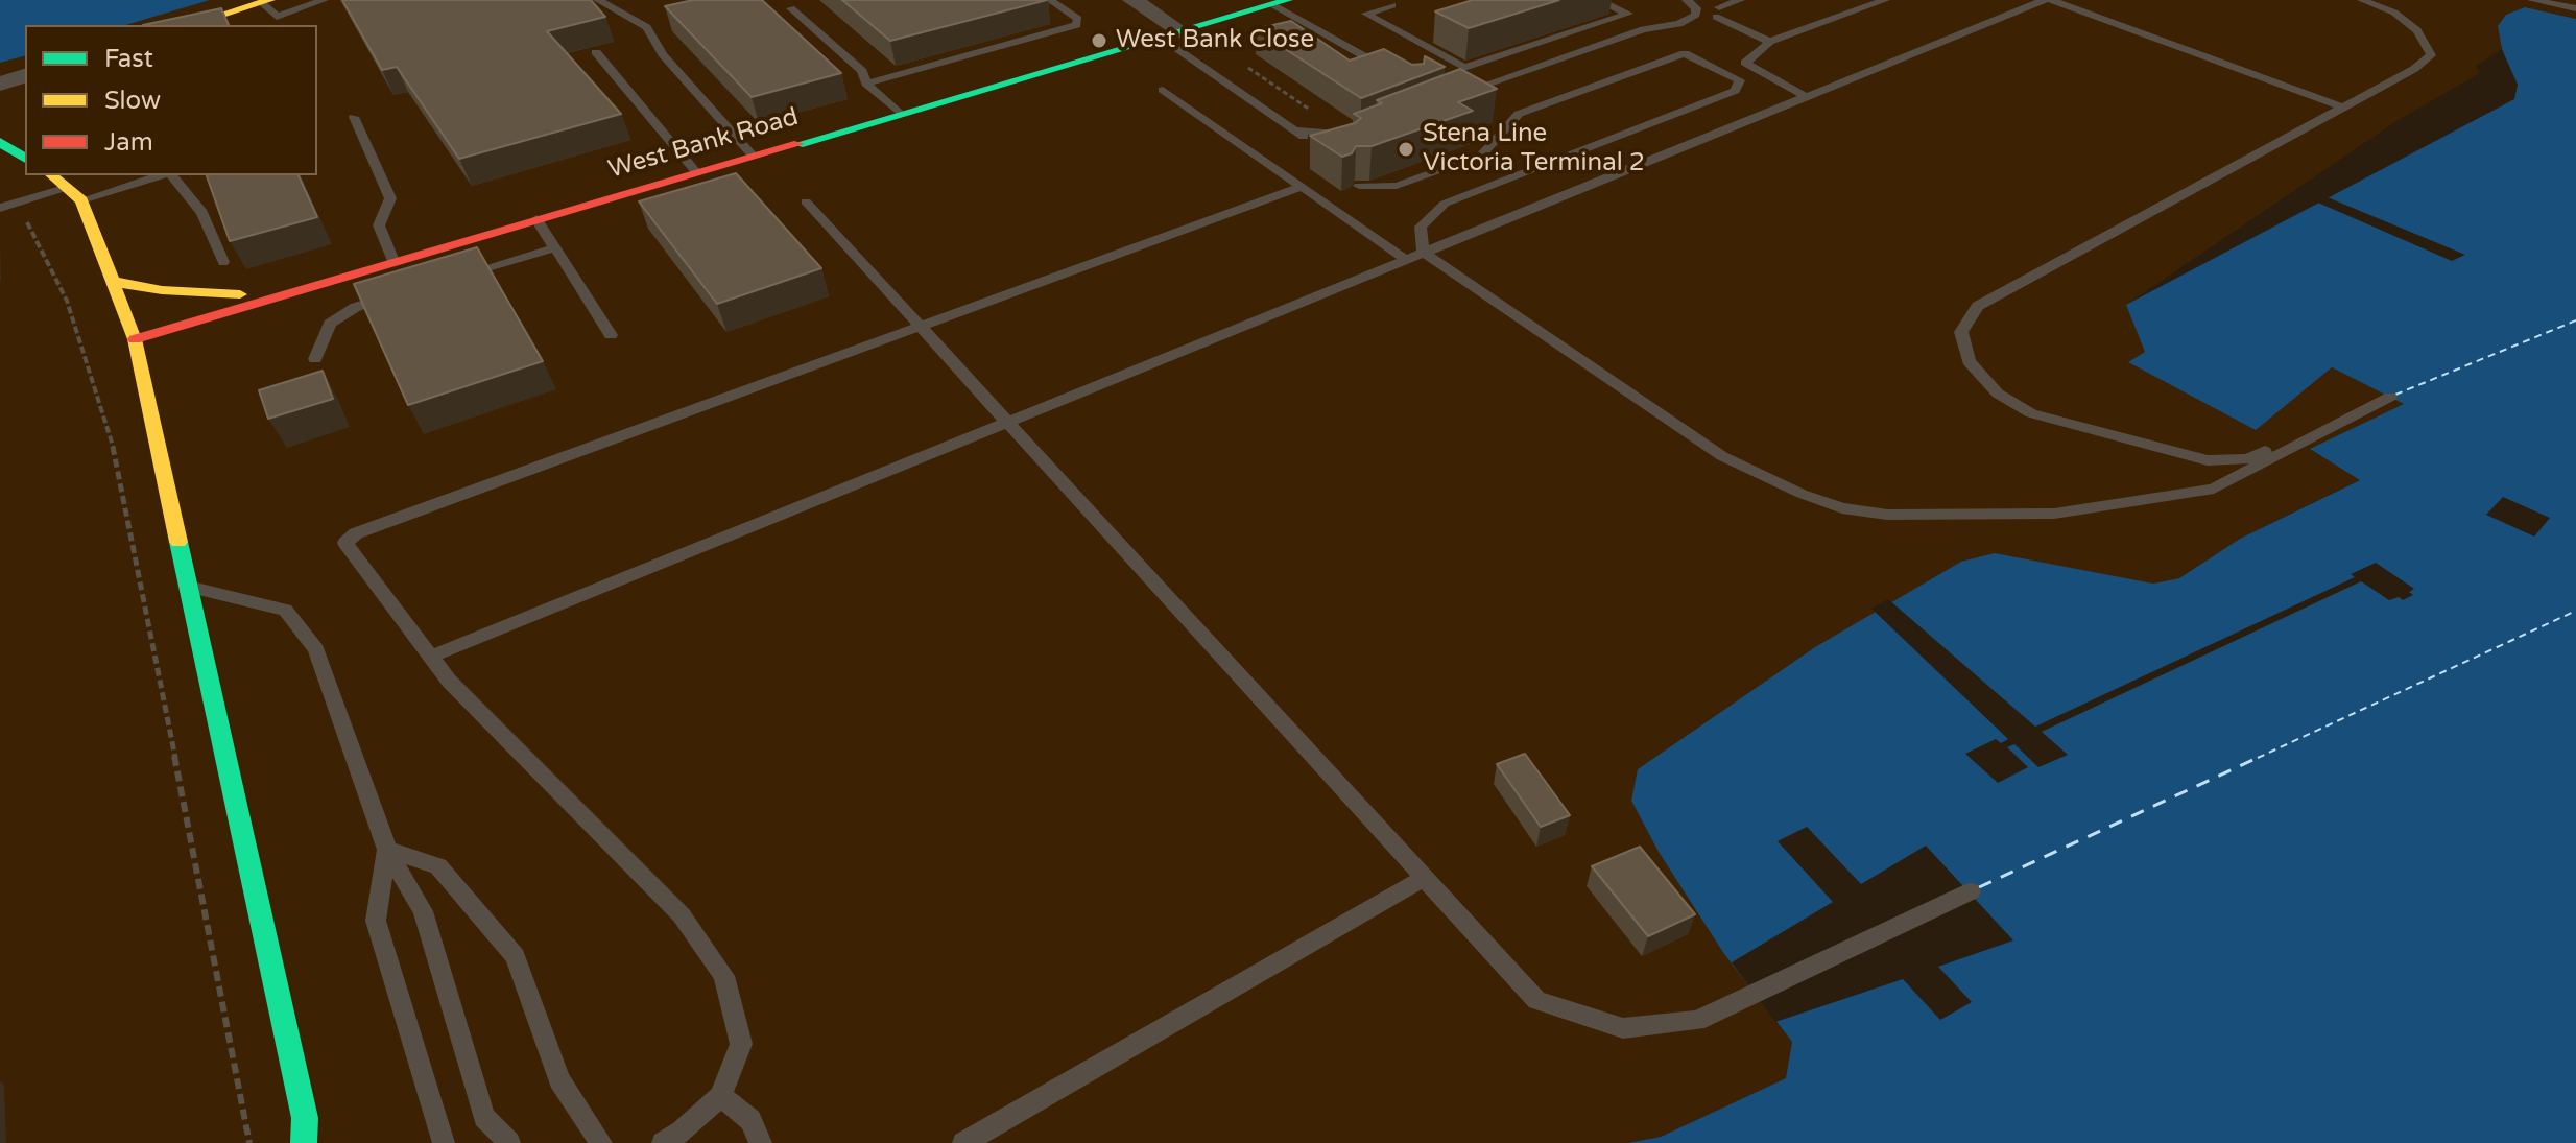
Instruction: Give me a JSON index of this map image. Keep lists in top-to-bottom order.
{
  "streets": {
    "street": ["West Bank Road"]
  },
  "places": ["West Bank Close", "Stena Line Victoria Terminal 2"],
  "legend": ["Fast", "Slow", "Jam"]
}
